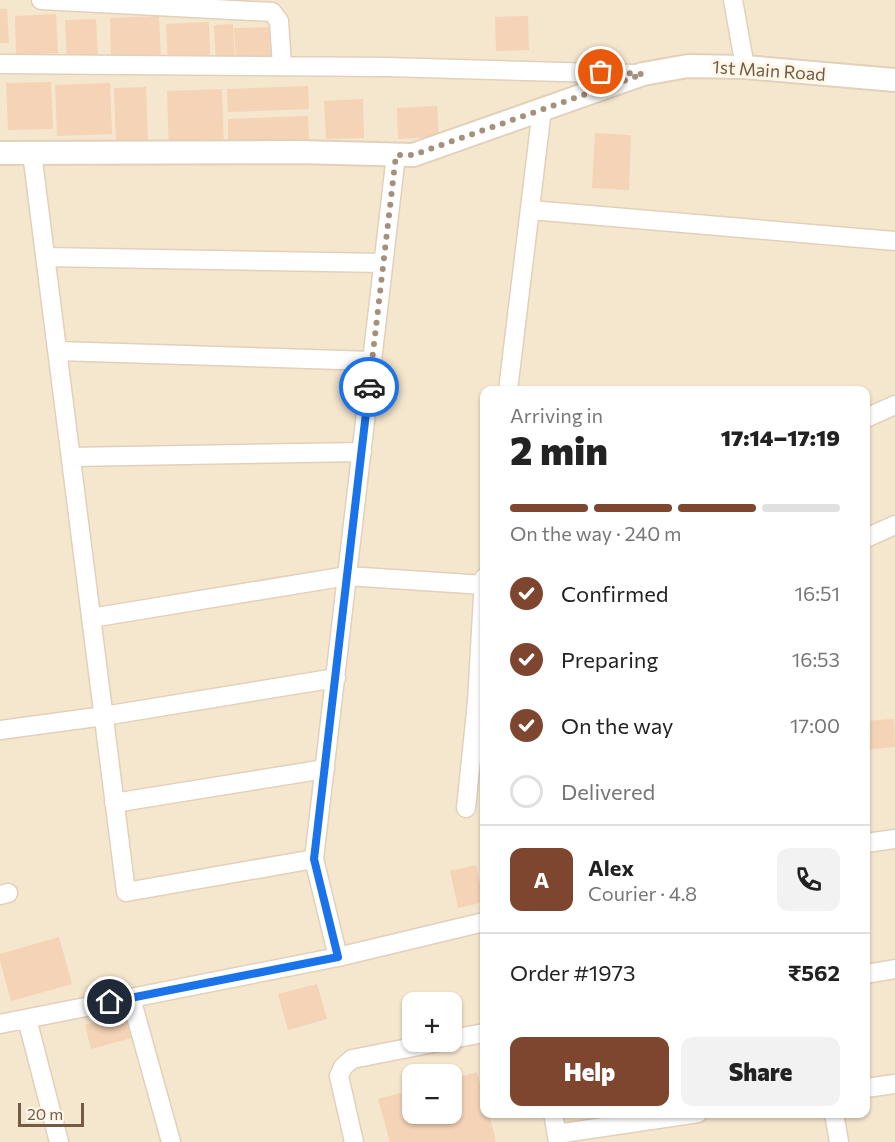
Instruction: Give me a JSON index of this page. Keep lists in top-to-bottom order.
{
  "streets": {
    "street": ["1st Main Road"]
  },
  "scale_bar": "20 m",
  "page": {
    "heading": ["2 min", "Arriving in", "17:14–17:19"],
    "panel": [
      "Alex",
      "Courier · 4.8",
      "Order #1973",
      "₹562"
    ],
    "bar": "On the way · 240 m",
    "list": [
      ["Confirmed", "16:51"],
      ["Preparing", "16:53"],
      ["On the way", "17:00"],
      "Delivered"
    ],
    "round": "A",
    "map_buttons": ["+", "−"],
    "buttons": ["Help", "Share"],
    "scale": "20 m"
  }
}
